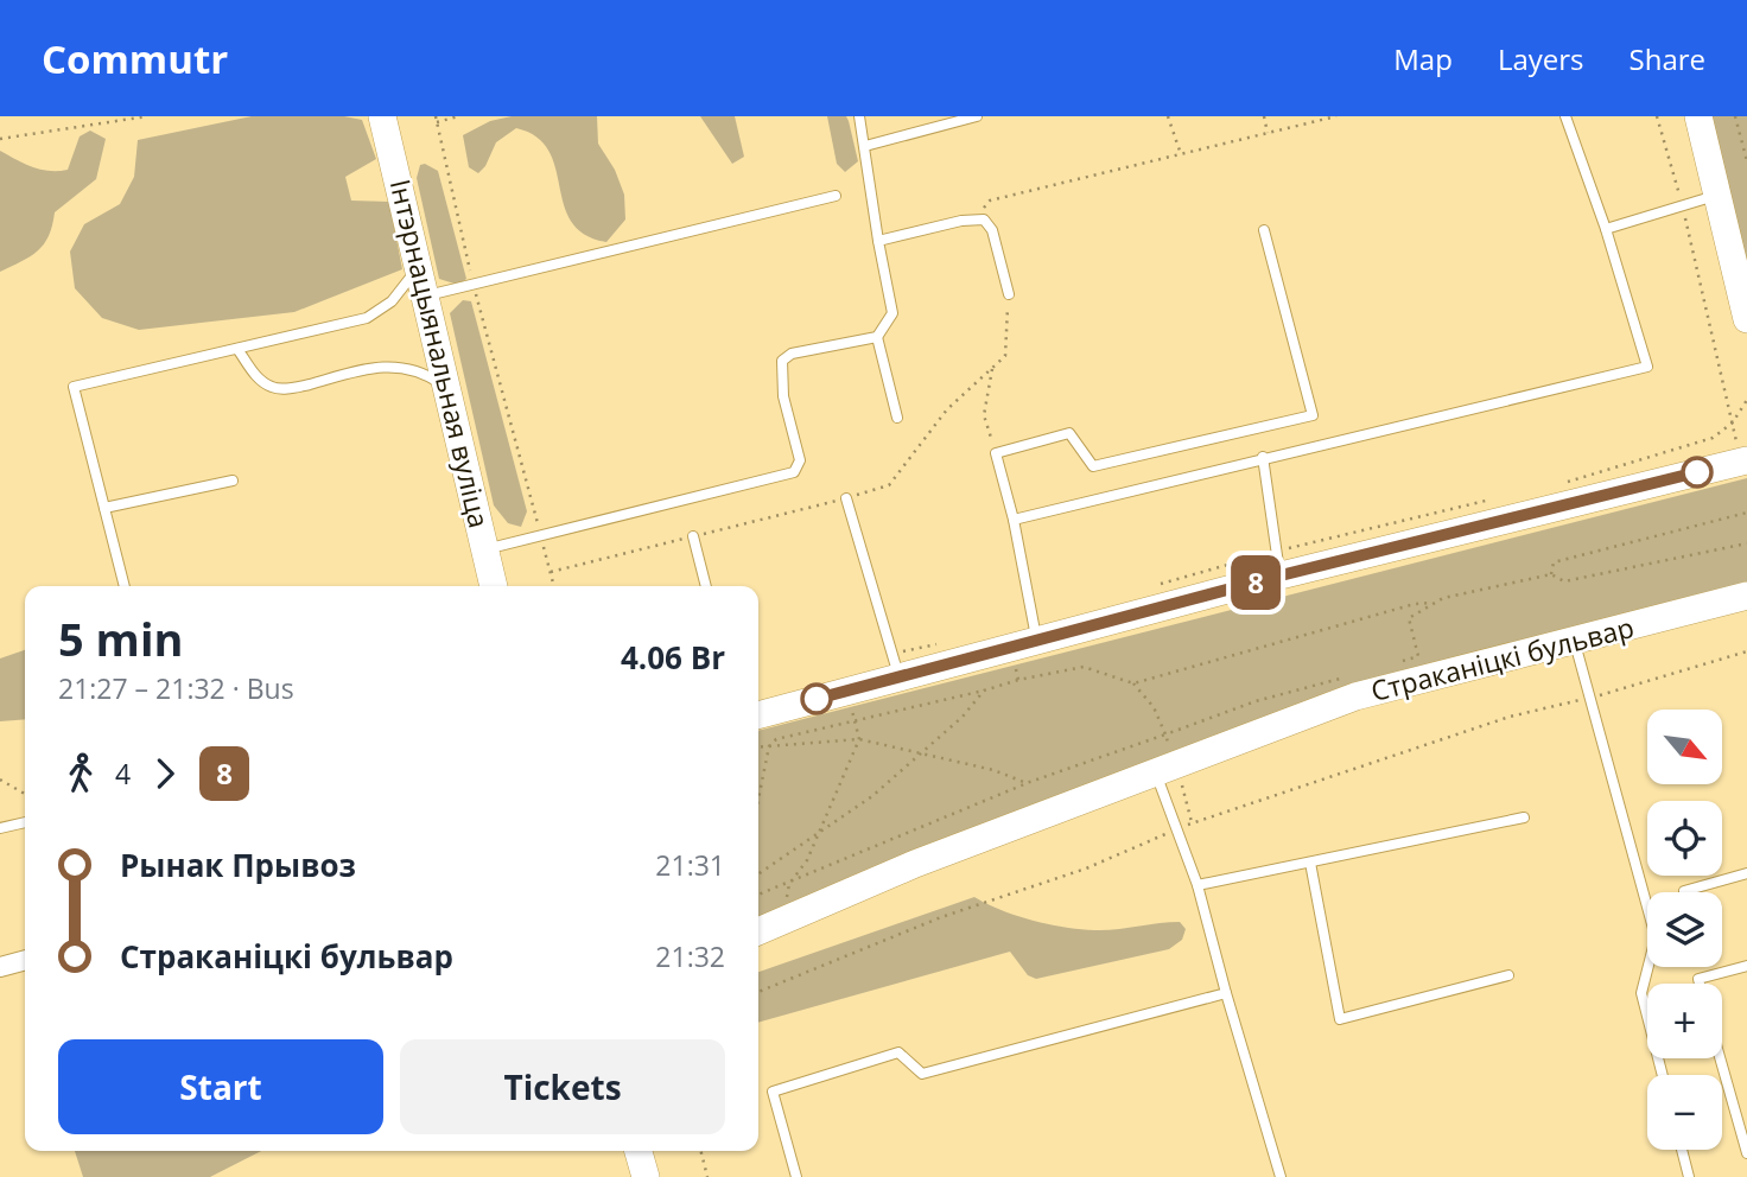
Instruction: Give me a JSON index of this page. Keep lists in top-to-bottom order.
{
  "streets": {
    "street": ["Інтэрнацыянальная вуліца", "Страканіцкі бульвар"]
  },
  "lines": ["bus line 8"],
  "north": "bottom right",
  "page": {
    "header": "Commutr",
    "nav": ["Map", "Layers", "Share"],
    "on_map": "8",
    "heading": ["5 min", "21:27 – 21:32 · Bus", "4.06 Br"],
    "map_buttons": ["+", "−"],
    "legs": ["4", "8"],
    "list": [
      {
        "name": "Рынак Прывоз",
        "value": "21:31"
      },
      {
        "name": "Страканіцкі бульвар",
        "value": "21:32"
      }
    ],
    "buttons": ["Start", "Tickets"]
  }
}
